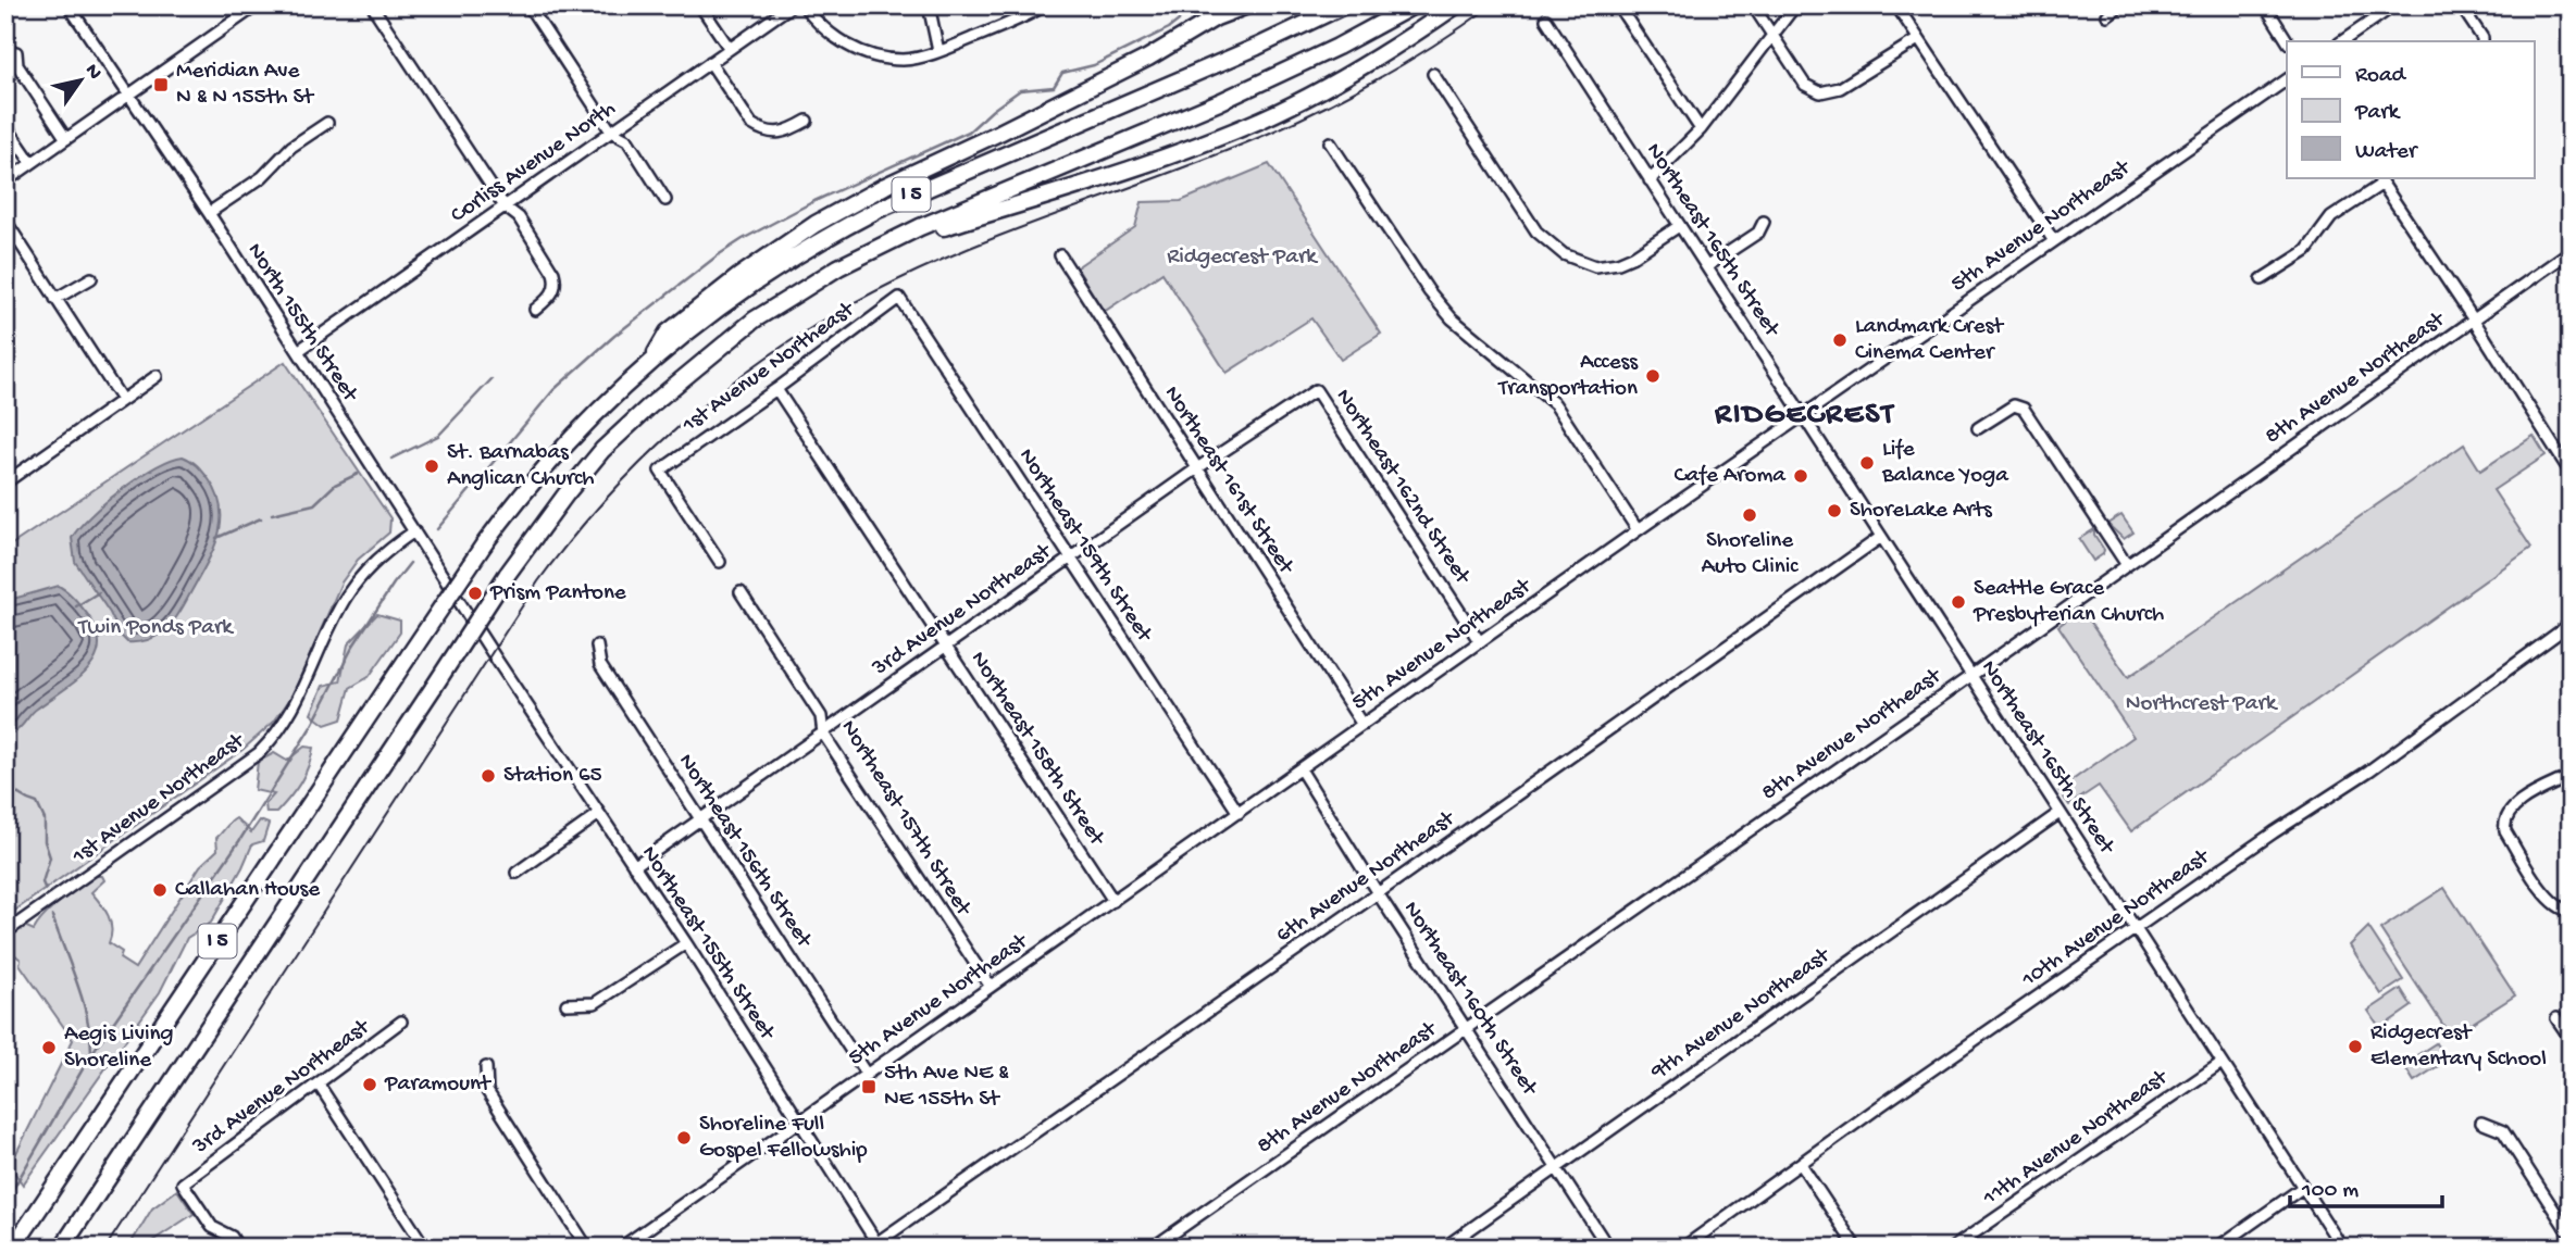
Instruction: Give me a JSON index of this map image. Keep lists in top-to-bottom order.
{
  "streets": {
    "highway": ["I 5"],
    "street": [
      "Corliss Avenue North",
      "5th Avenue Northeast",
      "Northeast 165th Street",
      "North 155th Street",
      "1st Avenue Northeast",
      "8th Avenue Northeast",
      "Northeast 161st Street",
      "Northeast 162nd Street",
      "Northeast 159th Street",
      "3rd Avenue Northeast",
      "Northeast 158th Street",
      "Northeast 157th Street",
      "Northeast 156th Street",
      "6th Avenue Northeast",
      "10th Avenue Northeast",
      "Northeast 155th Street",
      "Northeast 160th Street",
      "9th Avenue Northeast",
      "11th Avenue Northeast"
    ]
  },
  "crossings": [
    ["Corliss Avenue North", "North 155th Street"],
    ["5th Avenue Northeast", "Northeast 165th Street"],
    ["5th Avenue Northeast", "Northeast 161st Street"],
    ["5th Avenue Northeast", "Northeast 162nd Street"],
    ["5th Avenue Northeast", "Northeast 159th Street"],
    ["5th Avenue Northeast", "Northeast 158th Street"],
    ["5th Avenue Northeast", "Northeast 157th Street"],
    ["5th Avenue Northeast", "Northeast 156th Street"],
    ["5th Avenue Northeast", "Northeast 155th Street"],
    ["5th Avenue Northeast", "Northeast 160th Street"],
    ["Northeast 165th Street", "8th Avenue Northeast"],
    ["Northeast 165th Street", "6th Avenue Northeast"],
    ["Northeast 165th Street", "10th Avenue Northeast"],
    ["Northeast 165th Street", "9th Avenue Northeast"],
    ["Northeast 165th Street", "11th Avenue Northeast"],
    ["North 155th Street", "1st Avenue Northeast"],
    ["North 155th Street", "Northeast 155th Street"],
    ["1st Avenue Northeast", "Northeast 159th Street"],
    ["1st Avenue Northeast", "Northeast 158th Street"],
    ["8th Avenue Northeast", "Northeast 160th Street"],
    ["Northeast 161st Street", "3rd Avenue Northeast"],
    ["Northeast 162nd Street", "3rd Avenue Northeast"],
    ["Northeast 159th Street", "3rd Avenue Northeast"],
    ["3rd Avenue Northeast", "Northeast 158th Street"],
    ["3rd Avenue Northeast", "Northeast 157th Street"],
    ["3rd Avenue Northeast", "Northeast 156th Street"],
    ["3rd Avenue Northeast", "Northeast 155th Street"],
    ["6th Avenue Northeast", "Northeast 155th Street"],
    ["6th Avenue Northeast", "Northeast 160th Street"],
    ["Northeast 160th Street", "9th Avenue Northeast"]
  ],
  "districts": ["RIDGECREST"],
  "parks": ["Ridgecrest Park", "Twin Ponds Park", "Northcrest Park"],
  "places": {
    "transit": ["Meridian Ave N & N 155th St", "5th Ave NE & NE 155th St"],
    "other": [
      "Landmark Crest Cinema Center",
      "Access Transportation",
      "Life Balance Yoga",
      "St. Barnabas Anglican Church",
      "Cafe Aroma",
      "ShoreLake Arts",
      "Shoreline Auto Clinic",
      "Prism Pantone",
      "Seattle Grace Presbyterian Church",
      "Station 65",
      "Callahan House",
      "Ridgecrest Elementary School",
      "Aegis Living Shoreline",
      "Paramount",
      "Shoreline Full Gospel Fellowship"
    ]
  },
  "legend": ["Road", "Park", "Water"],
  "scale_bar": "100 m",
  "north": "top right"
}
